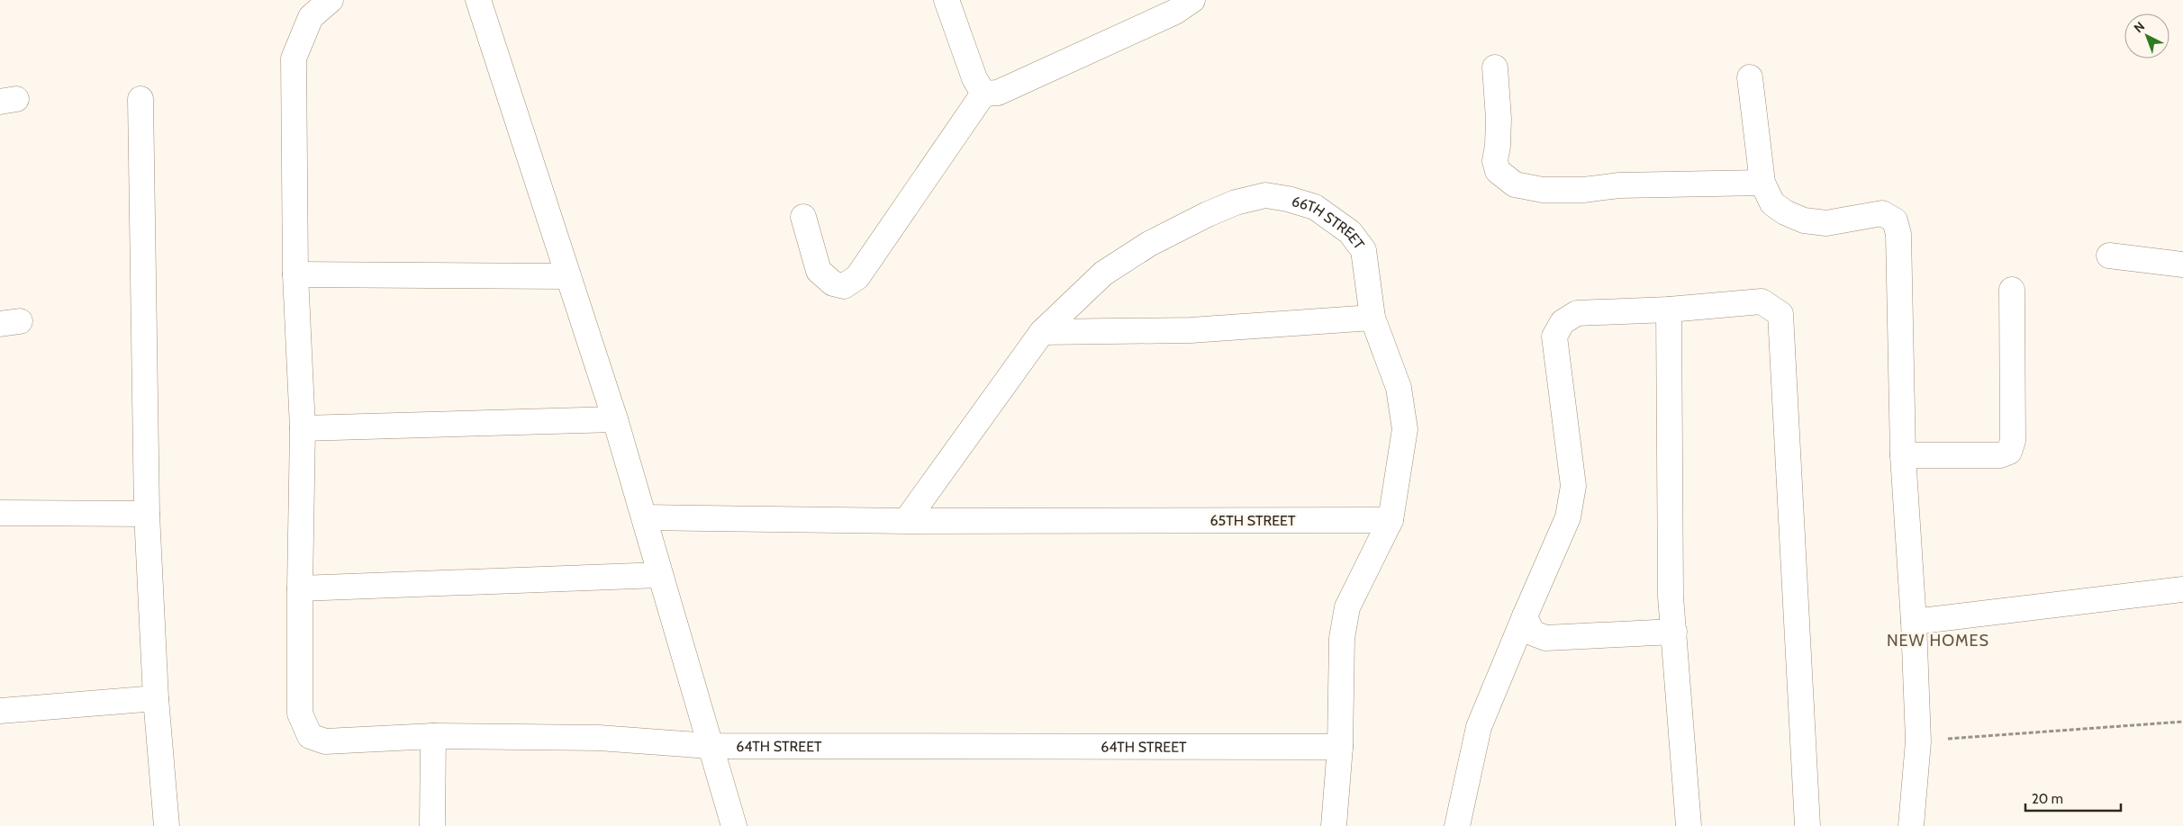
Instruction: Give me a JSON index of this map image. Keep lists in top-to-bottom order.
{
  "streets": {
    "street": ["66TH STREET", "65TH STREET", "64TH STREET"]
  },
  "crossings": [
    ["66TH STREET", "65TH STREET"]
  ],
  "districts": ["NEW HOMES"],
  "scale_bar": "20 m",
  "north": "top left"
}
